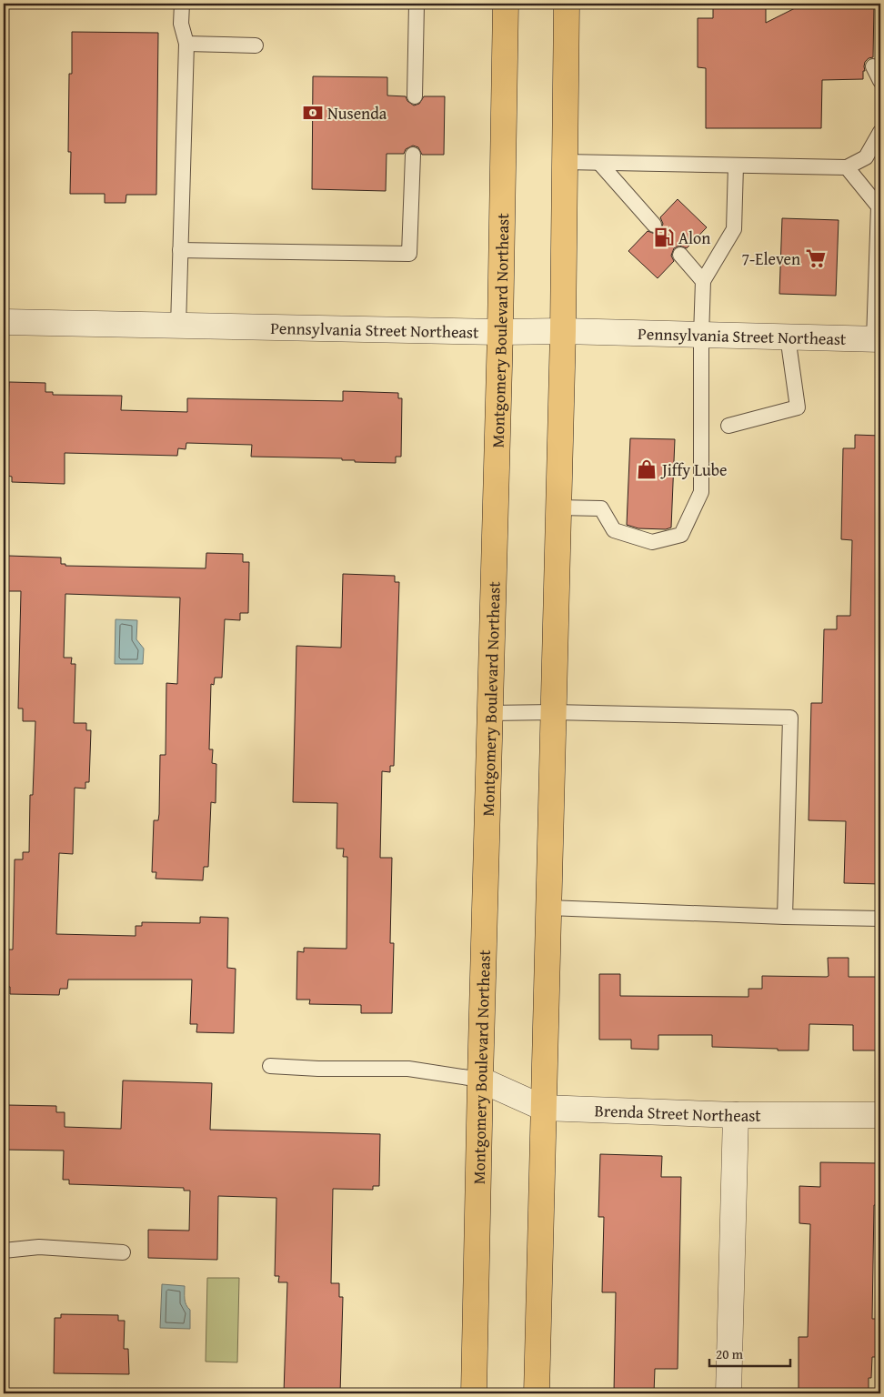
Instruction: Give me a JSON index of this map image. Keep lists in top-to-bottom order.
{
  "streets": {
    "main road": ["Montgomery Boulevard Northeast"],
    "street": ["Pennsylvania Street Northeast", "Brenda Street Northeast"]
  },
  "crossings": [
    ["Pennsylvania Street Northeast", "Montgomery Boulevard Northeast"],
    ["Montgomery Boulevard Northeast", "Brenda Street Northeast"]
  ],
  "places": {
    "bank": ["Nusenda"],
    "fuel station": ["Alon"],
    "supermarket": ["7-Eleven"],
    "shop": ["Jiffy Lube"]
  },
  "scale_bar": "20 m"
}
